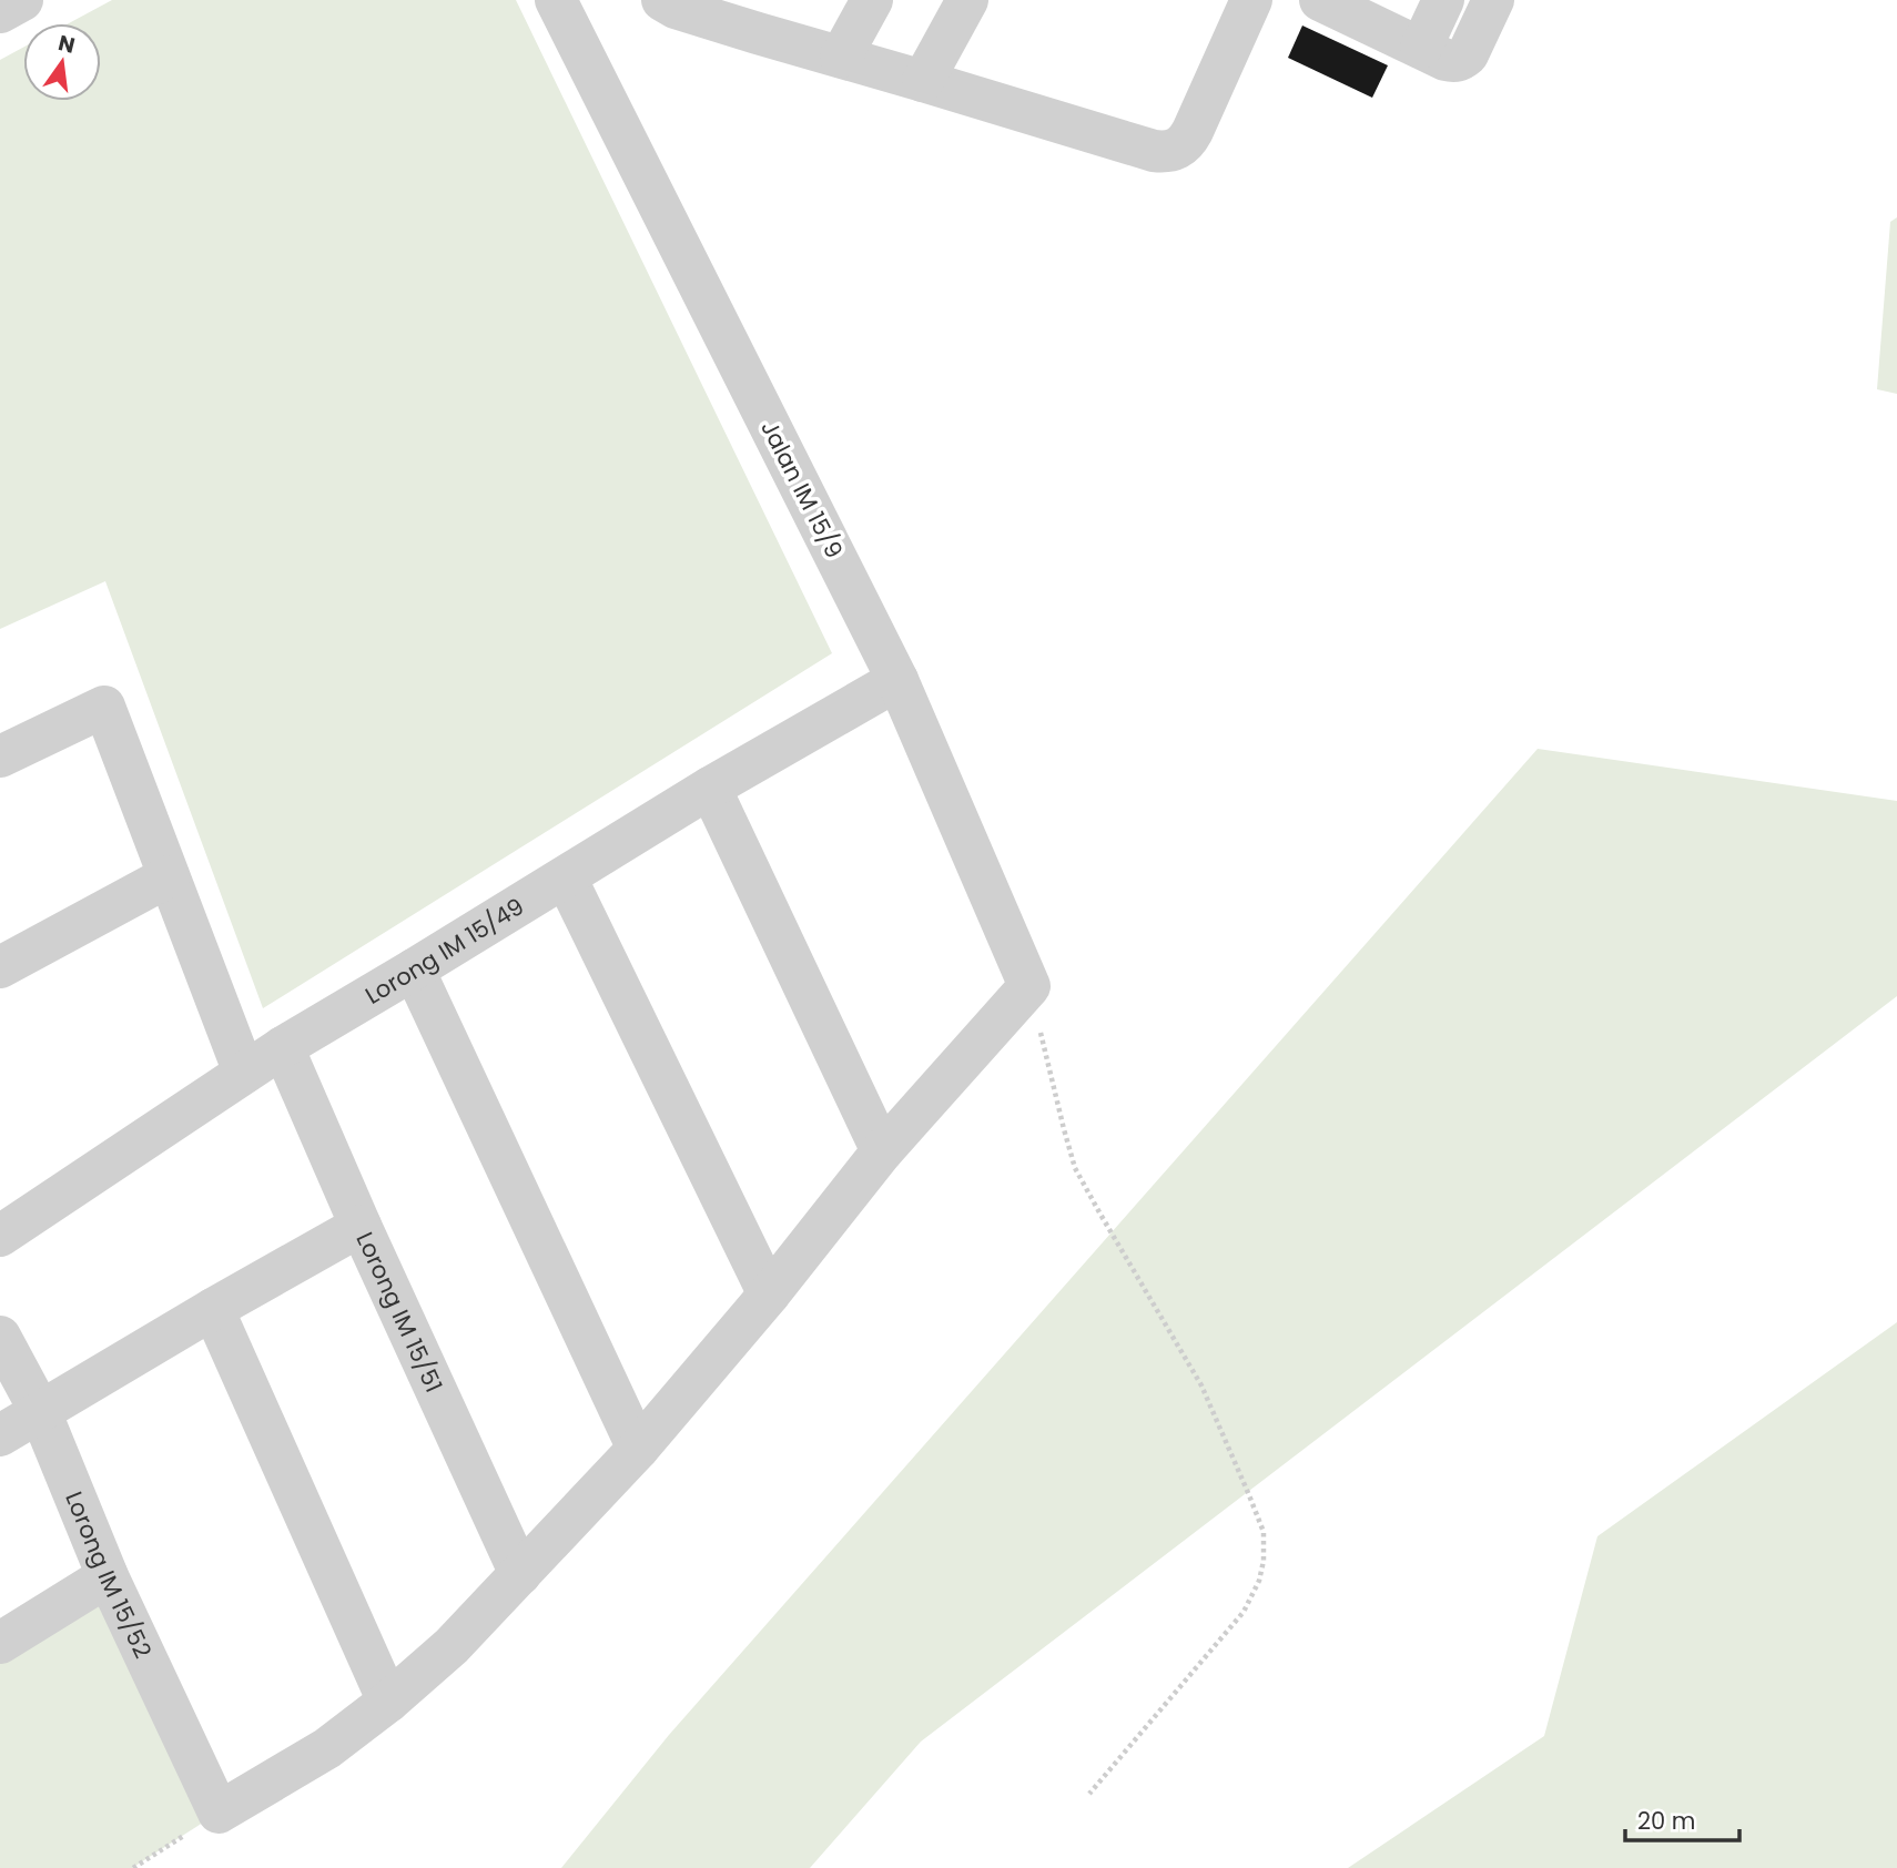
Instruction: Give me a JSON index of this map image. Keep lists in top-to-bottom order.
{
  "streets": {
    "street": [
      "Jalan IM 15/9",
      "Lorong IM 15/49",
      "Lorong IM 15/51",
      "Lorong IM 15/52"
    ]
  },
  "crossings": [
    ["Jalan IM 15/9", "Lorong IM 15/49"],
    ["Lorong IM 15/49", "Lorong IM 15/51"]
  ],
  "scale_bar": "20 m",
  "north": "top"
}
